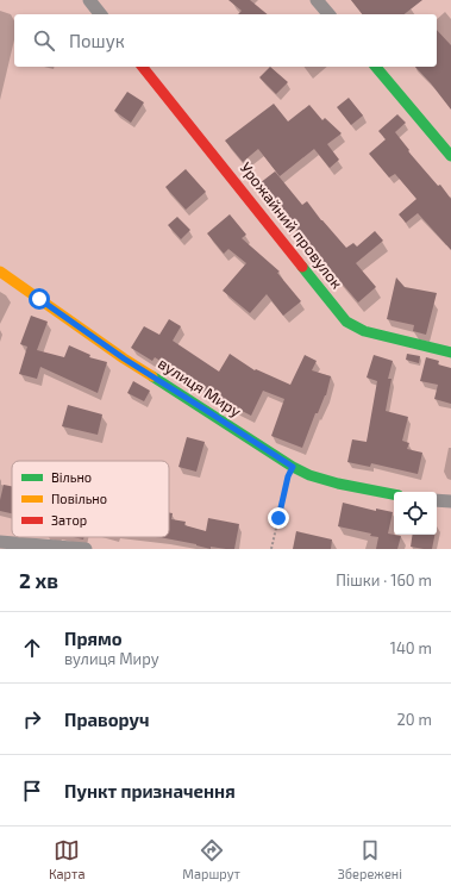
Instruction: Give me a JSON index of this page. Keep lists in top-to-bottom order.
{
  "streets": {
    "street": ["Урожайний провулок", "вулиця Миру"]
  },
  "legend": ["Вільно", "Повільно", "Затор"],
  "page": {
    "search": "Пошук",
    "heading": ["2 хв", "Пішки · 160 m"],
    "list": [
      ["Прямо", "вулиця Миру", "140 m"],
      ["Праворуч", "20 m"],
      "Пункт призначення"
    ],
    "nav": ["Карта", "Маршрут", "Збережені"]
  }
}
